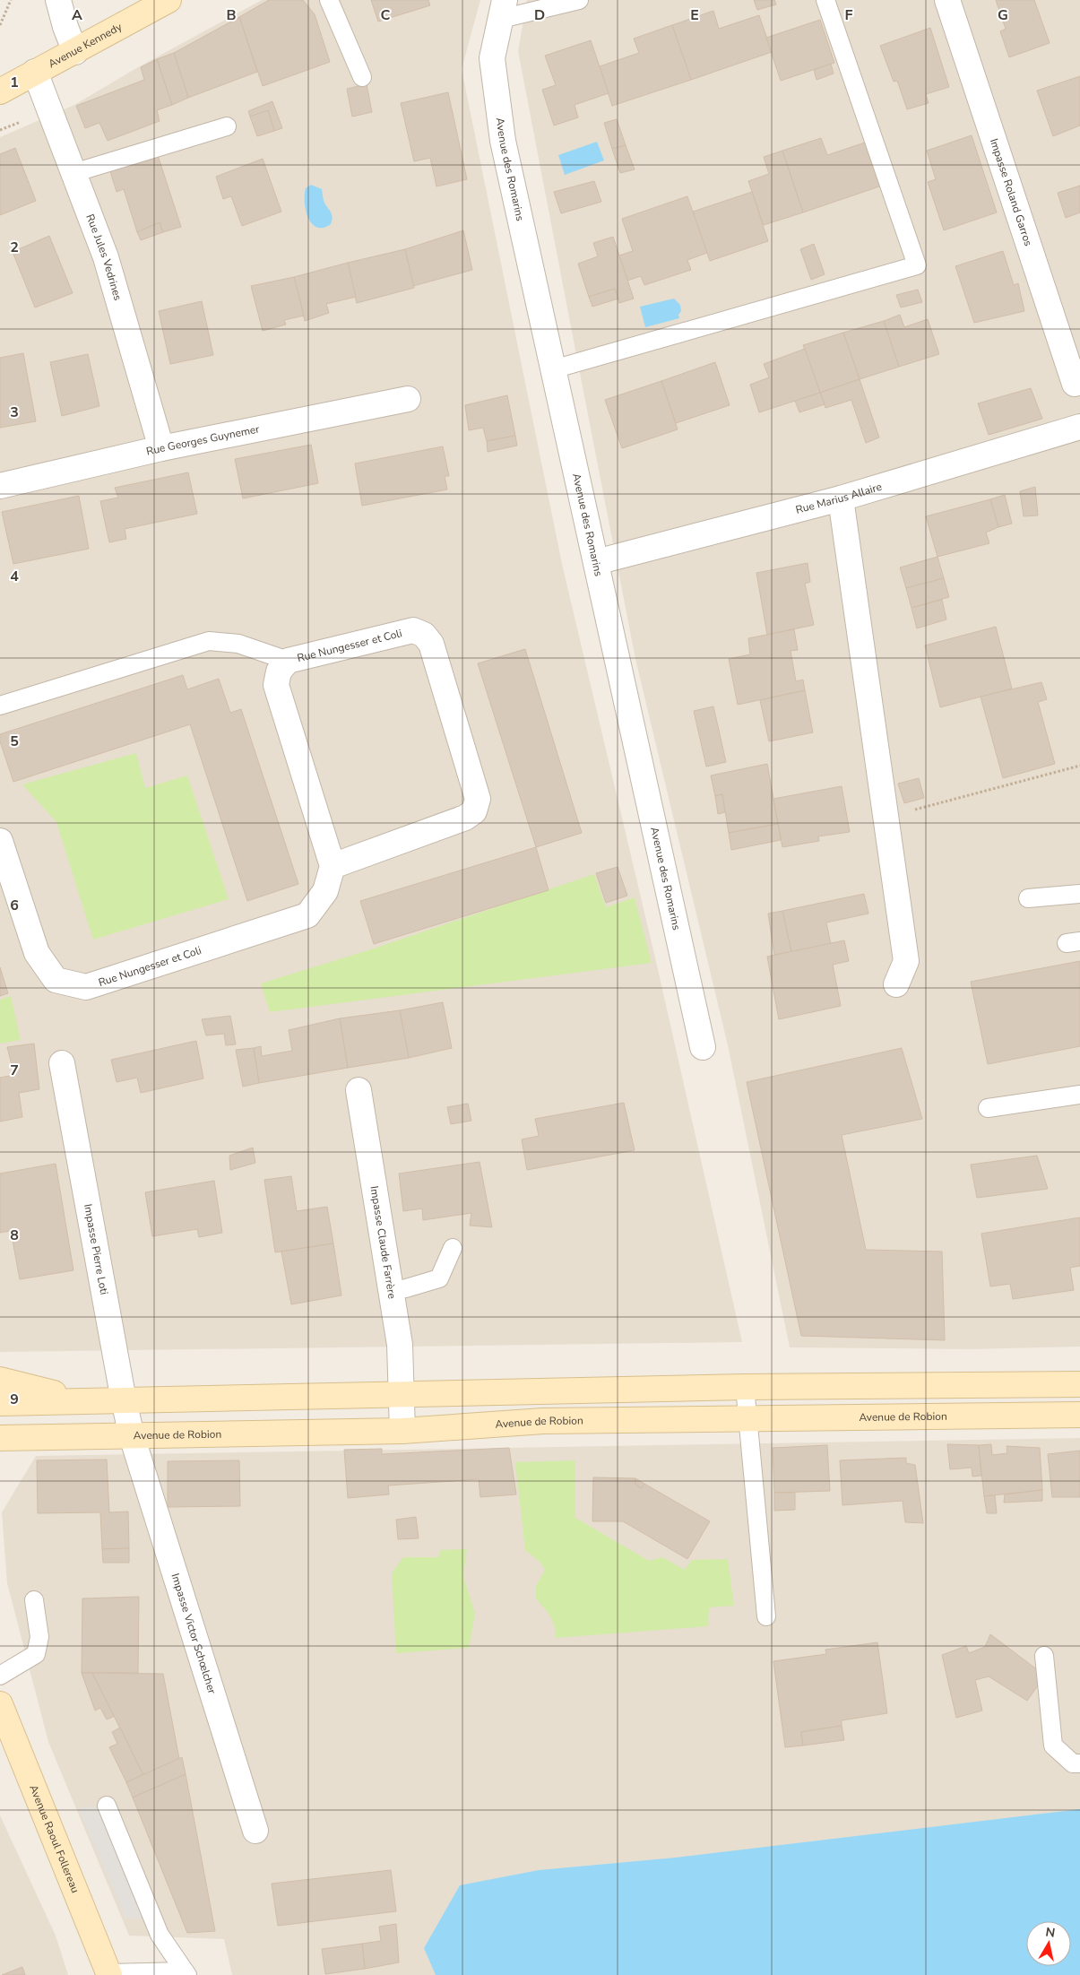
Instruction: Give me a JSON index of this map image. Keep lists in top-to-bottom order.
{
  "streets": {
    "main road": ["Avenue Kennedy", "Avenue de Robion", "Avenue Raoul Follereau"],
    "street": [
      "Avenue des Romarins",
      "Impasse Roland Garros",
      "Rue Jules Vedrines",
      "Rue Georges Guynemer",
      "Rue Marius Allaire",
      "Rue Nungesser et Coli",
      "Impasse Claude Farrère",
      "Impasse Pierre Loti",
      "Impasse Victor Schœlcher"
    ]
  },
  "crossings": [
    ["Avenue Kennedy", "Rue Jules Vedrines"],
    ["Avenue des Romarins", "Rue Marius Allaire"],
    ["Rue Jules Vedrines", "Rue Georges Guynemer"],
    ["Impasse Claude Farrère", "Avenue de Robion"],
    ["Impasse Pierre Loti", "Avenue de Robion"],
    ["Impasse Pierre Loti", "Impasse Victor Schœlcher"],
    ["Avenue de Robion", "Impasse Victor Schœlcher"]
  ],
  "north": "top",
  "grid": {
    "columns": [
      "A",
      "B",
      "C",
      "D",
      "E",
      "F",
      "G"
    ],
    "rows": [
      "1",
      "2",
      "3",
      "4",
      "5",
      "6",
      "7",
      "8",
      "9"
    ]
  }
}
